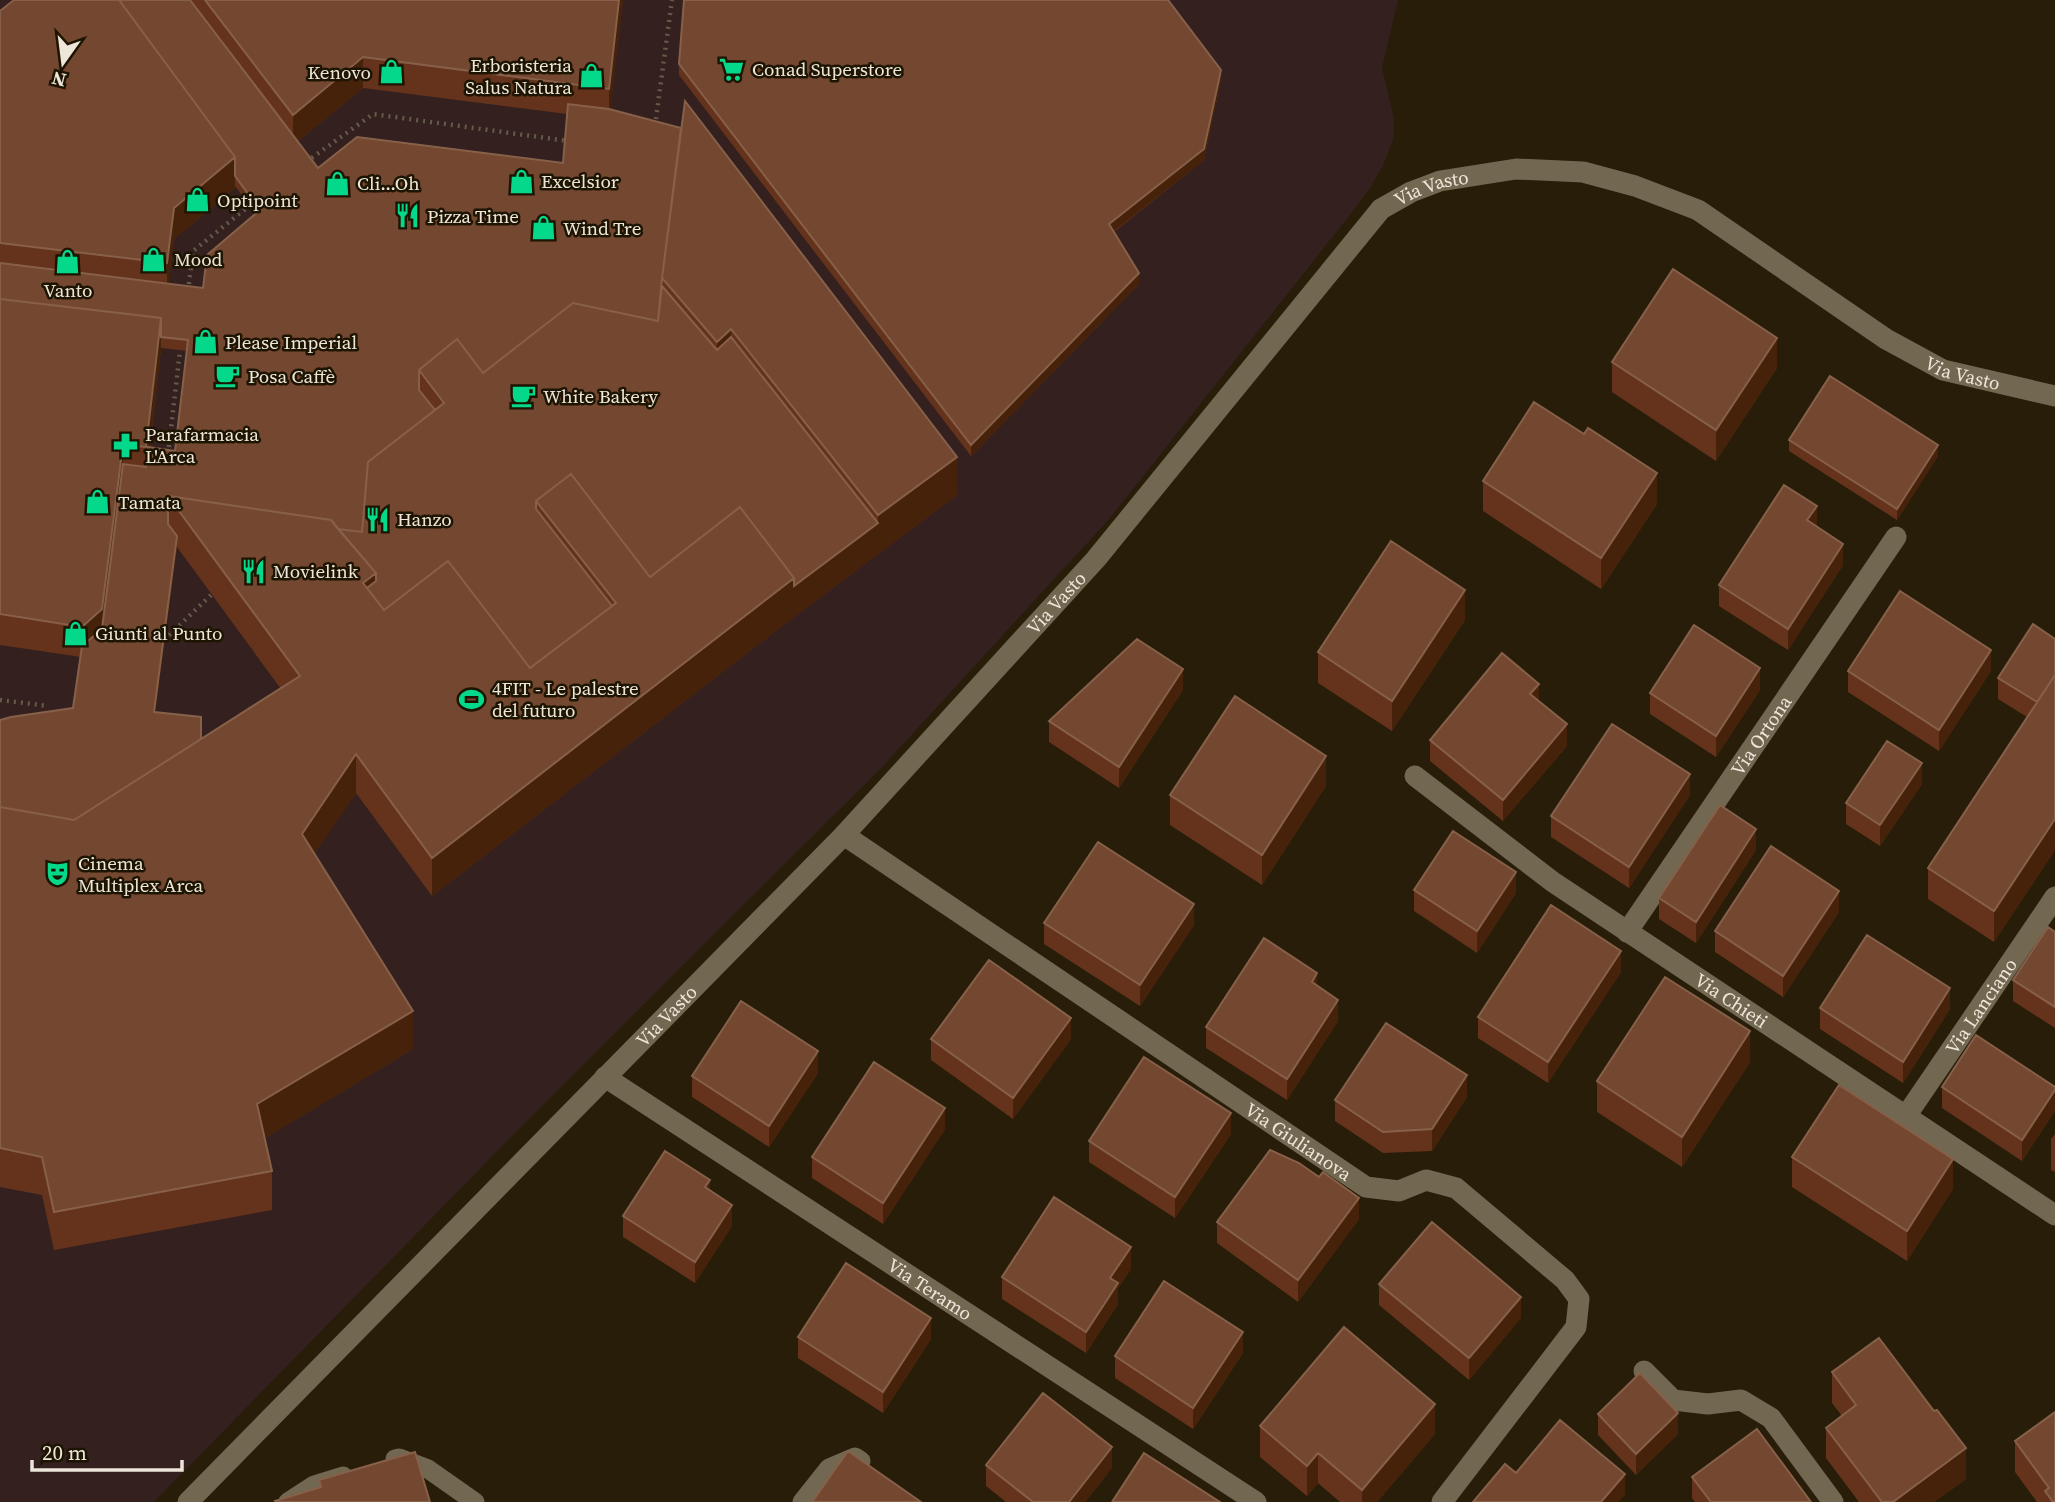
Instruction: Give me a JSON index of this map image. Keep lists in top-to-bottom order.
{
  "streets": {
    "street": [
      "Via Vasto",
      "Via Ortona",
      "Via Chieti",
      "Via Lanciano",
      "Via Giulianova",
      "Via Teramo"
    ]
  },
  "crossings": [
    ["Via Vasto", "Via Giulianova"],
    ["Via Vasto", "Via Teramo"],
    ["Via Ortona", "Via Chieti"],
    ["Via Chieti", "Via Lanciano"]
  ],
  "places": {
    "supermarket": ["Conad Superstore"],
    "shop": [
      "Kenovo",
      "Erboristeria Salus Natura",
      "Excelsior",
      "Cli...Oh",
      "Optipoint",
      "Wind Tre",
      "Mood",
      "Vanto",
      "Please Imperial",
      "Tamata",
      "Giunti al Punto"
    ],
    "restaurant": ["Pizza Time", "Hanzo", "Movielink"],
    "cafe": ["Posa Caffè", "White Bakery"],
    "pharmacy": ["Parafarmacia L'Arca"],
    "sports": ["4FIT - Le palestre del futuro"],
    "theatre": ["Cinema Multiplex Arca"]
  },
  "scale_bar": "20 m",
  "north": "bottom"
}
